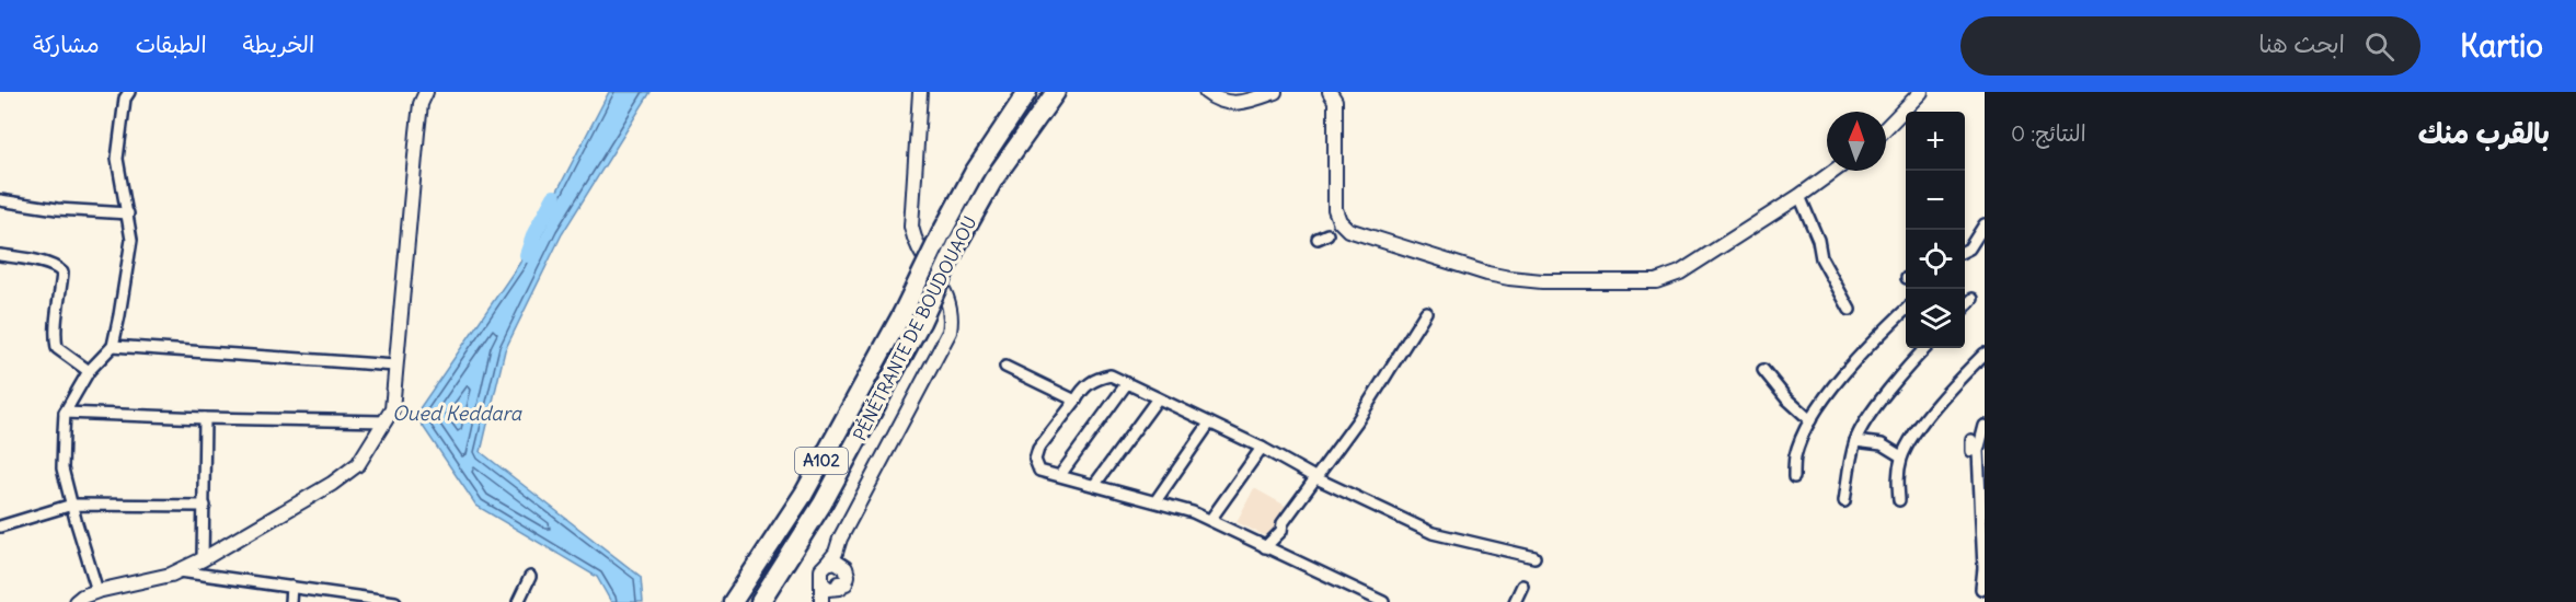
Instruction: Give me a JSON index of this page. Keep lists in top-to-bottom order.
{
  "streets": {
    "highway": ["PÉNÉTRANTE DE BOUDOUAOU", "A102"]
  },
  "water": ["Oued Keddara"],
  "north": "top",
  "page": {
    "header": "Kartio",
    "search": "ابحث هنا",
    "nav": ["الخريطة", "الطبقات", "مشاركة"],
    "heading": ["بالقرب منك", "النتائج: 0"],
    "map_buttons": ["+", "−"]
  }
}
